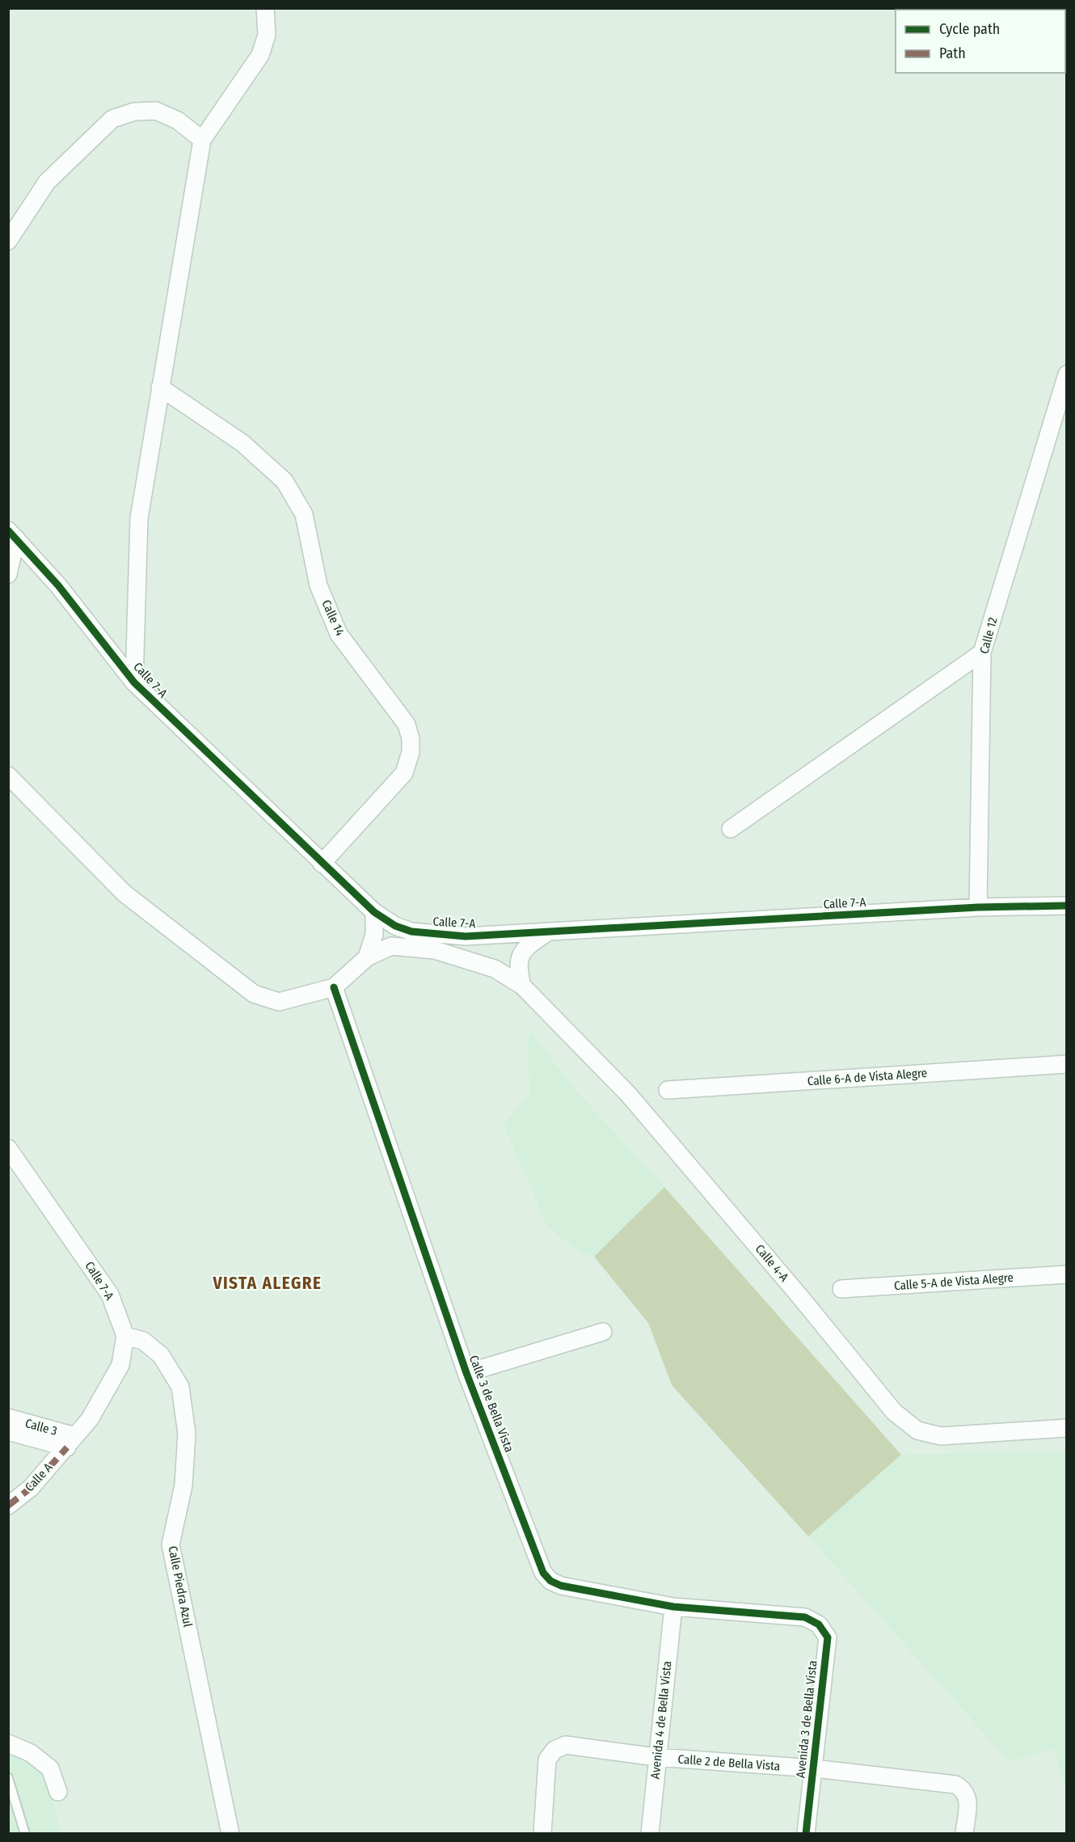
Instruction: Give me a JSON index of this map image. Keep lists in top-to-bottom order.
{
  "streets": {
    "street": [
      "Calle 14",
      "Calle 12",
      "Calle 7-A",
      "Calle 6-A de Vista Alegre",
      "Calle 4-A",
      "Calle 5-A de Vista Alegre",
      "Calle 3 de Bella Vista",
      "Calle 3",
      "Calle A",
      "Calle Piedra Azul",
      "Avenida 3 de Bella Vista",
      "Avenida 4 de Bella Vista",
      "Calle 2 de Bella Vista"
    ]
  },
  "crossings": [
    ["Calle 14", "Calle 7-A"],
    ["Calle 12", "Calle 7-A"],
    ["Calle 7-A", "Calle 3"],
    ["Calle 7-A", "Calle A"],
    ["Calle 7-A", "Calle Piedra Azul"],
    ["Calle 3 de Bella Vista", "Avenida 3 de Bella Vista"],
    ["Calle 3 de Bella Vista", "Avenida 4 de Bella Vista"],
    ["Calle 3", "Calle A"],
    ["Avenida 3 de Bella Vista", "Calle 2 de Bella Vista"],
    ["Avenida 4 de Bella Vista", "Calle 2 de Bella Vista"]
  ],
  "districts": ["VISTA ALEGRE"],
  "legend": ["Cycle path", "Path"]
}
